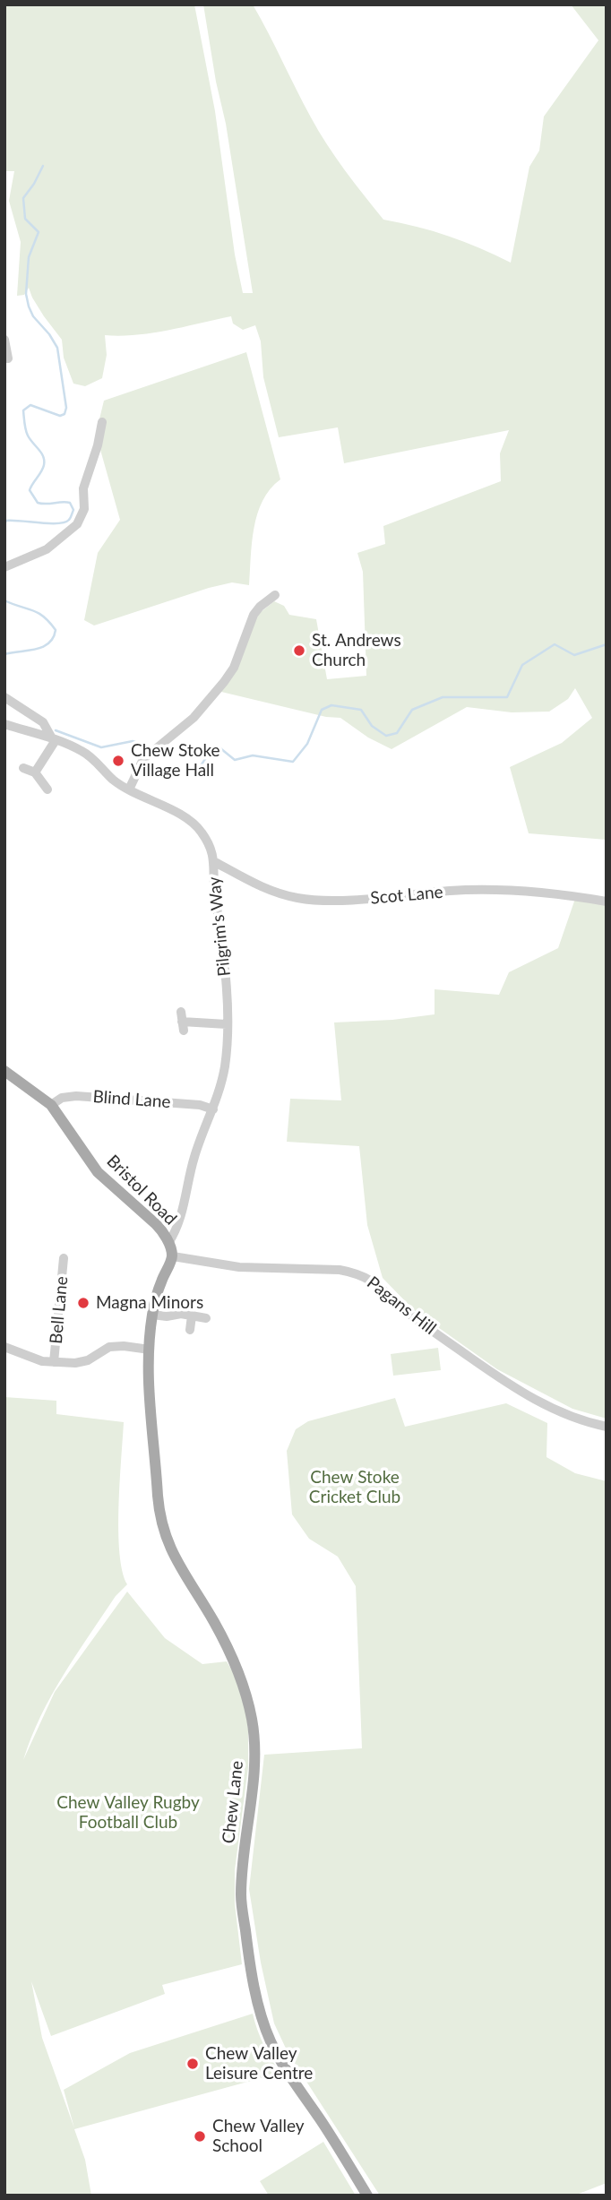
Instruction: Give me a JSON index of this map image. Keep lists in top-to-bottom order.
{
  "streets": {
    "main road": ["Bristol Road", "Chew Lane"],
    "street": [
      "Scot Lane",
      "Pilgrim's Way",
      "Blind Lane",
      "Pagans Hill",
      "Bell Lane"
    ]
  },
  "crossings": [
    ["Scot Lane", "Pilgrim's Way"],
    ["Pilgrim's Way", "Blind Lane"],
    ["Pilgrim's Way", "Bristol Road"],
    ["Blind Lane", "Bristol Road"],
    ["Bristol Road", "Pagans Hill"],
    ["Bristol Road", "Chew Lane"],
    ["Pagans Hill", "Chew Lane"]
  ],
  "parks": ["Chew Stoke Cricket Club", "Chew Valley Rugby Football Club"],
  "places": [
    "St. Andrews Church",
    "Chew Stoke Village Hall",
    "Magna Minors",
    "Chew Valley Leisure Centre",
    "Chew Valley School"
  ]
}
